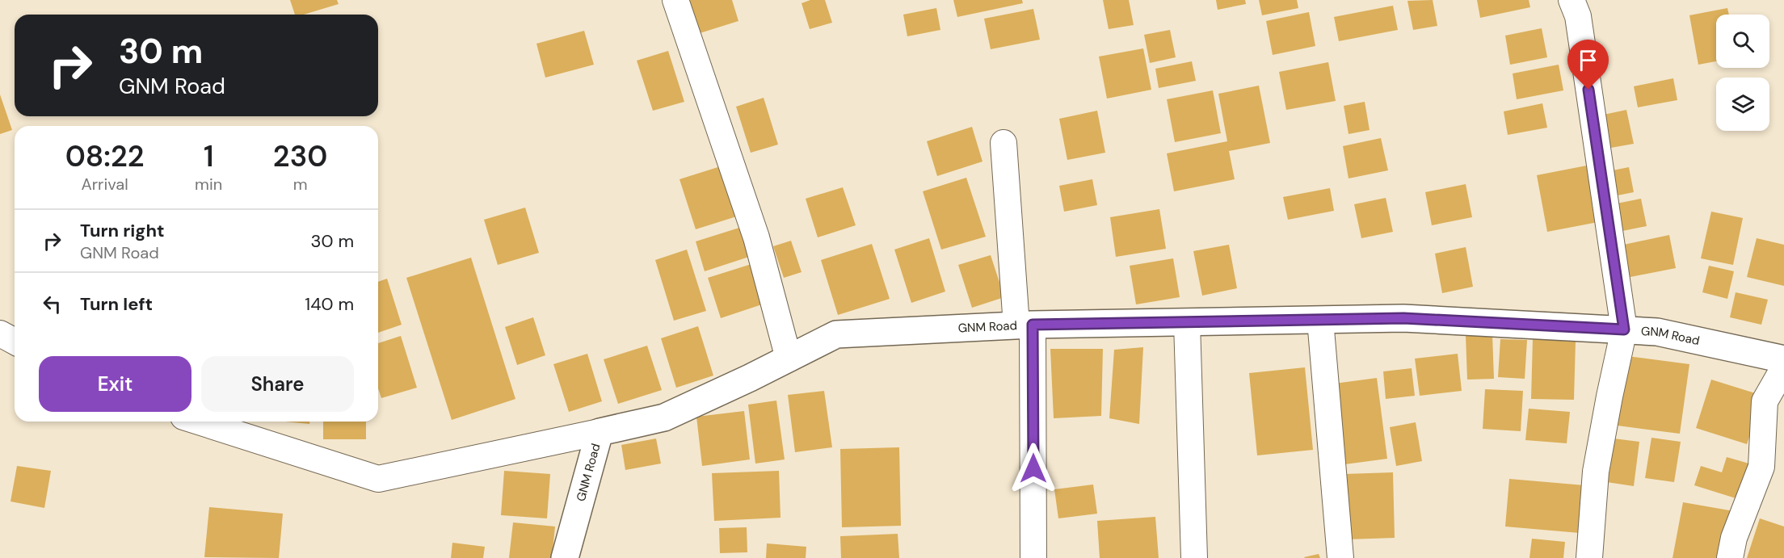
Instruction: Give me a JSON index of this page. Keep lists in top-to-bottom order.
{
  "streets": {
    "street": ["GNM Road"]
  },
  "page": {
    "turn": ["30 m", "GNM Road"],
    "eta": [
      "08:22",
      "Arrival",
      "1",
      "min",
      "230",
      "m"
    ],
    "list": [
      {
        "name": "Turn right",
        "note": "GNM Road",
        "value": "30 m"
      },
      {
        "name": "Turn left",
        "value": "140 m"
      }
    ],
    "buttons": ["Exit", "Share"]
  }
}
